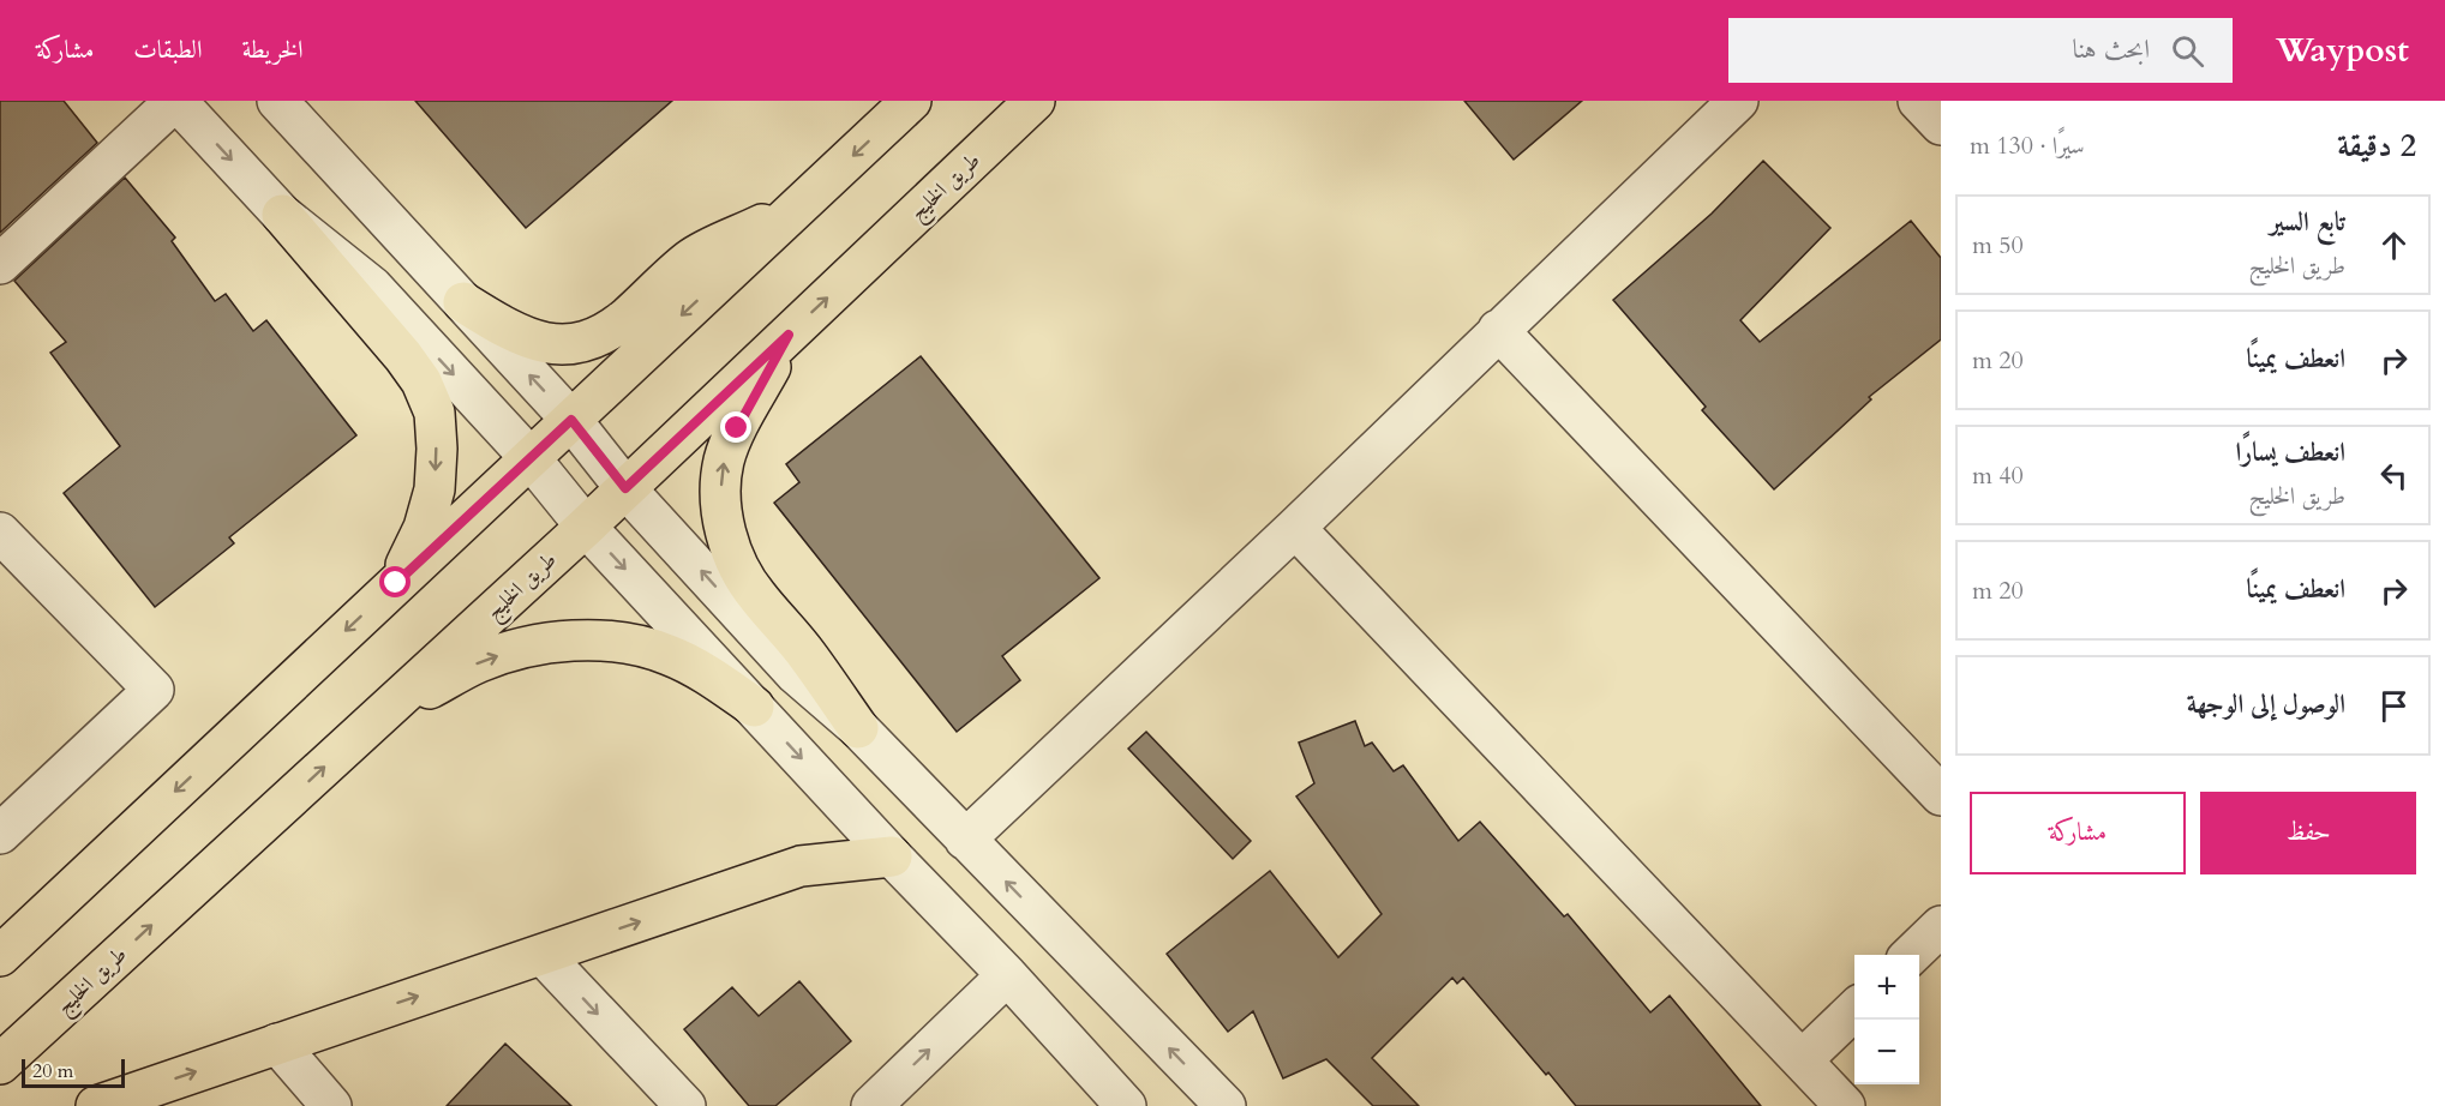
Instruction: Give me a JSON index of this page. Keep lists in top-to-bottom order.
{
  "streets": {
    "main road": ["طريق الخليج"]
  },
  "scale_bar": "20 m",
  "page": {
    "header": "Waypost",
    "search": "ابحث هنا",
    "nav": ["الخريطة", "الطبقات", "مشاركة"],
    "heading": ["2 دقيقة", "سيرًا · 130 m"],
    "list": [
      ["تابع السير", "طريق الخليج", "50 m"],
      ["انعطف يمينًا", "20 m"],
      ["انعطف يسارًا", "طريق الخليج", "40 m"],
      ["انعطف يمينًا", "20 m"],
      "الوصول إلى الوجهة"
    ],
    "buttons": ["حفظ", "مشاركة"],
    "map_buttons": ["+", "−"],
    "scale": "20 m"
  }
}
